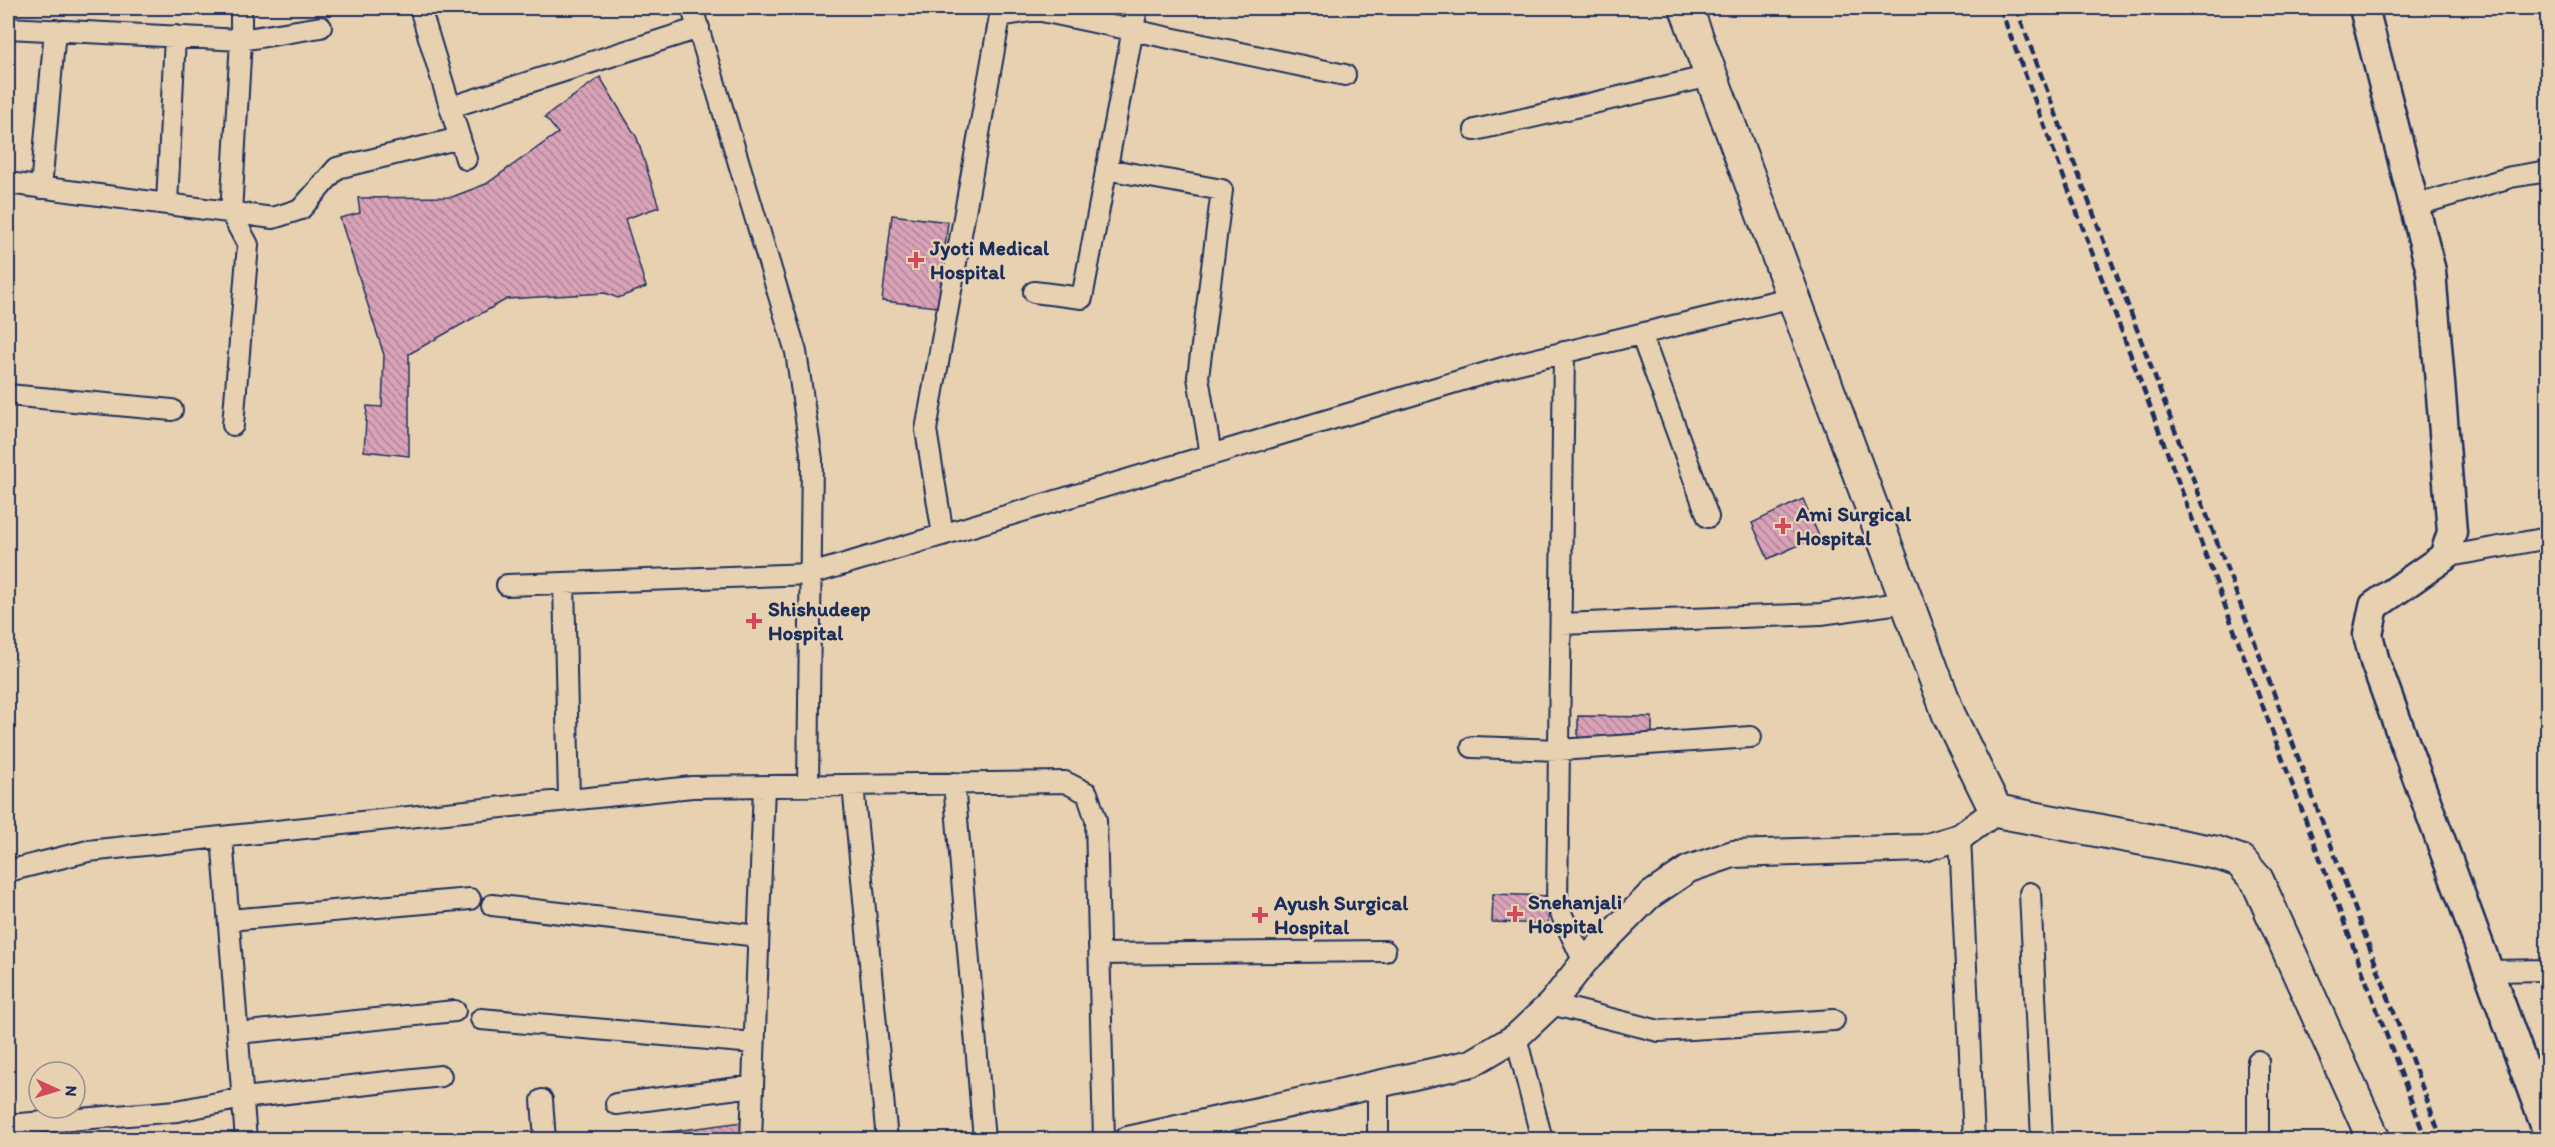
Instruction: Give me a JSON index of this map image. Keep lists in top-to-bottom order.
{
  "places": {
    "health": [
      "Jyoti Medical Hospital",
      "Ami Surgical Hospital",
      "Shishudeep Hospital",
      "Snehanjali Hospital",
      "Ayush Surgical Hospital"
    ]
  },
  "north": "right"
}
